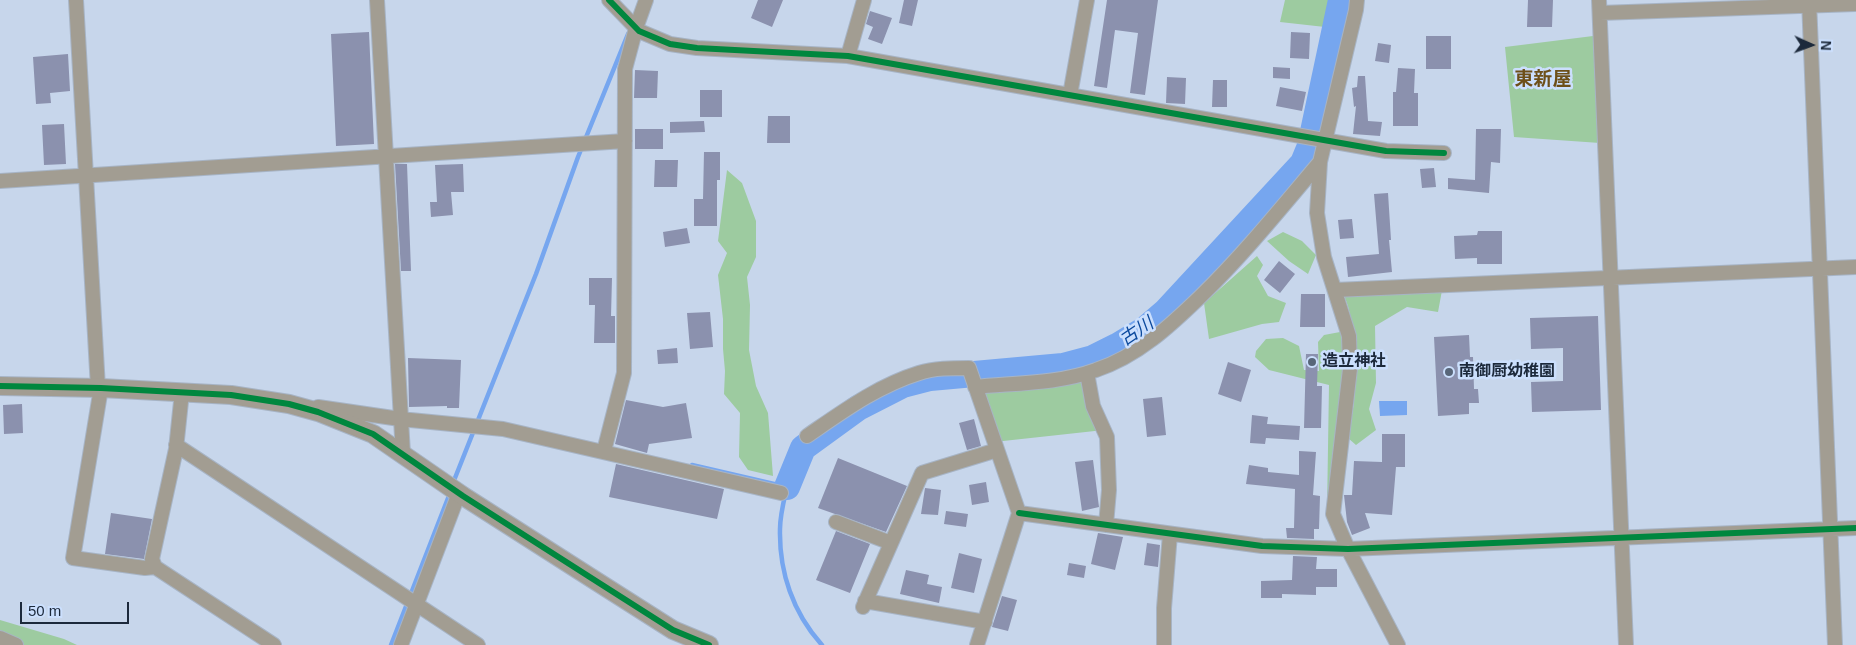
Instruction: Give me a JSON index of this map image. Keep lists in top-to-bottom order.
{
  "districts": ["東新屋"],
  "water": ["古川"],
  "places": ["造立神社", "南御厨幼稚園"],
  "scale_bar": "50 m",
  "north": "right"
}
